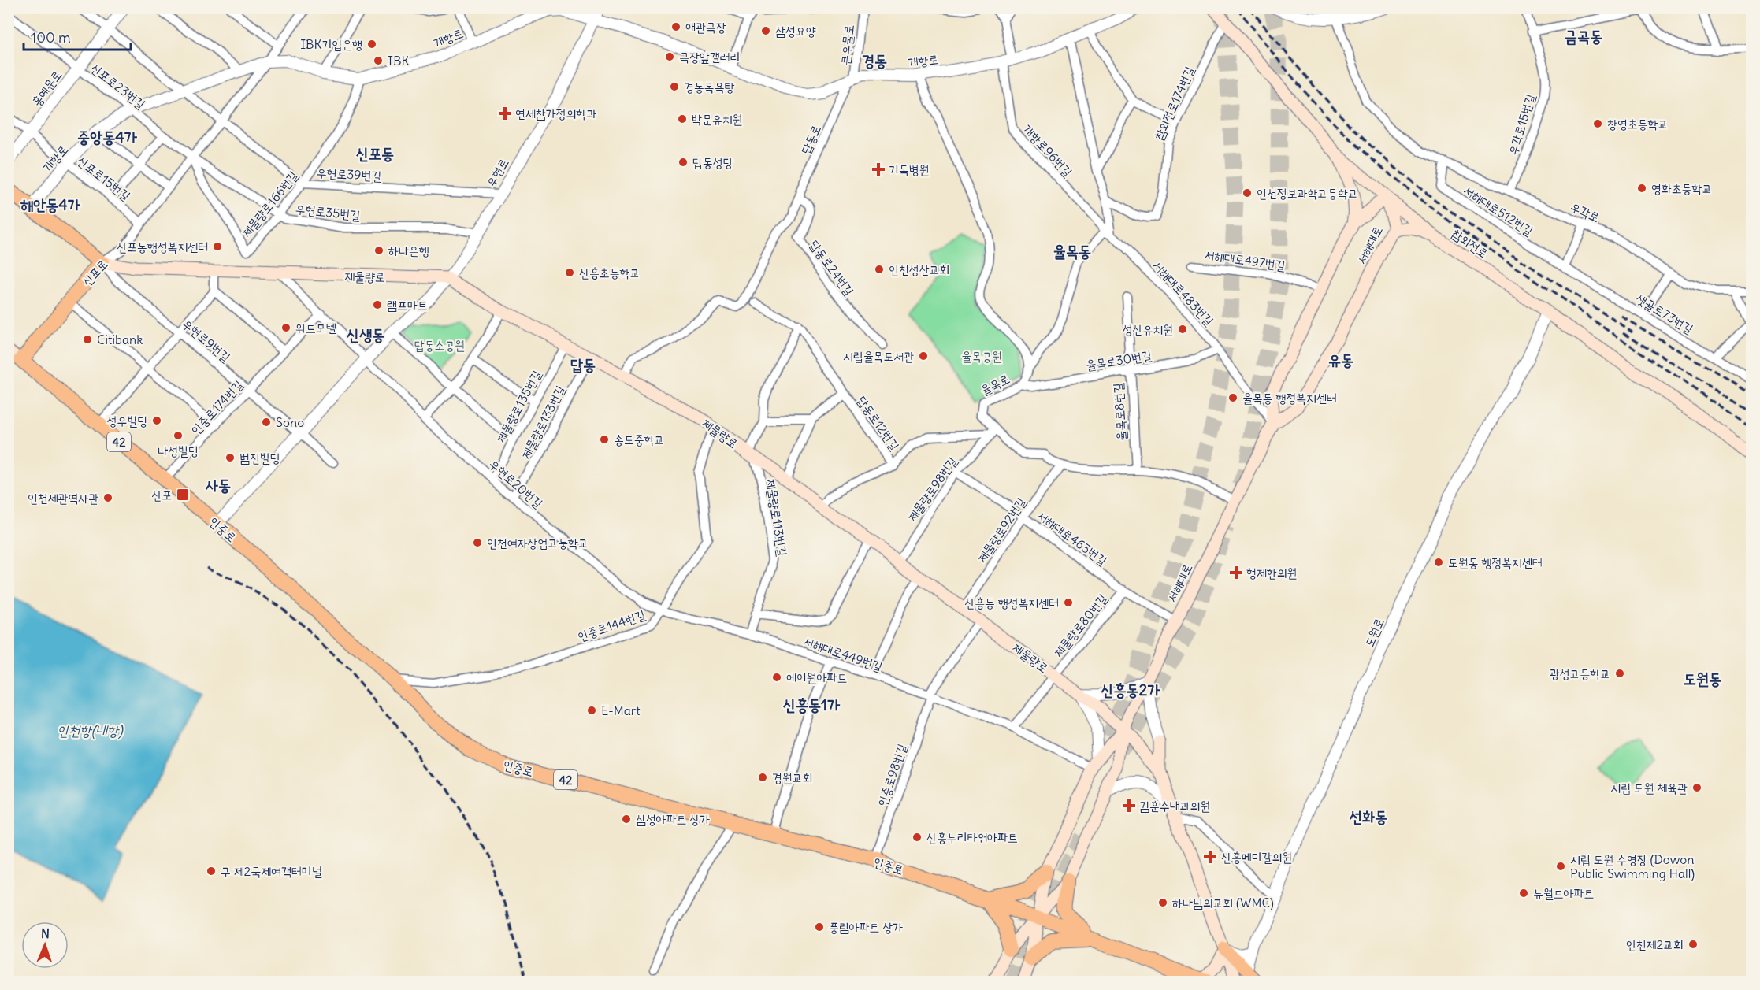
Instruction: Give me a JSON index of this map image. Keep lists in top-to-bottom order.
{
  "streets": {
    "main road": [
      "참외전로",
      "서해대로",
      "신포로",
      "제물량로",
      "42",
      "인중로"
    ],
    "street": [
      "개항로",
      "큰우물로",
      "신포로23번길",
      "홍예문로",
      "참외전로174번길",
      "우각로15번길",
      "답동로",
      "개항로96번길",
      "우현로",
      "우현로39번길",
      "신포로15번길",
      "제물량로166번길",
      "서해대로512번길",
      "우현로35번길",
      "우각로",
      "서해대로497번길",
      "답동로24번길",
      "서해대로483번길",
      "샛골로73번길",
      "우현로9번길",
      "율목로30번길",
      "율목로",
      "제물량로135번길",
      "인중로174번길",
      "율목로8번길",
      "제물량로133번길",
      "답동로12번길",
      "우현로20번길",
      "제물량로98번길",
      "제물량로113번길",
      "제물량로92번길",
      "서해대로463번길",
      "인중로144번길",
      "제물량로80번길",
      "도원로",
      "서해대로449번길",
      "인중로98번길"
    ]
  },
  "crossings": [
    ["개항로", "큰우물로"],
    ["개항로", "신포로23번길"],
    ["개항로", "답동로"],
    ["개항로", "개항로96번길"],
    ["개항로", "우현로"],
    ["개항로", "우현로39번길"],
    ["개항로", "신포로15번길"],
    ["개항로", "제물량로166번길"],
    ["개항로", "신포로"],
    ["개항로", "제물량로"],
    ["큰우물로", "답동로"],
    ["신포로23번길", "홍예문로"],
    ["신포로23번길", "제물량로166번길"],
    ["신포로23번길", "우현로35번길"],
    ["신포로23번길", "신포로"],
    ["홍예문로", "우현로39번길"],
    ["홍예문로", "신포로15번길"],
    ["참외전로174번길", "참외전로"],
    ["우각로15번길", "우각로"],
    ["답동로", "답동로24번길"],
    ["답동로", "제물량로"],
    ["개항로96번길", "서해대로483번길"],
    ["개항로96번길", "율목로"],
    ["우현로", "우현로39번길"],
    ["우현로", "우현로35번길"],
    ["우현로", "제물량로"],
    ["우현로", "우현로9번길"],
    ["우현로", "우현로20번길"],
    ["우현로", "인중로"],
    ["우현로39번길", "제물량로166번길"],
    ["우현로39번길", "신포로"],
    ["신포로15번길", "신포로"],
    ["제물량로166번길", "우현로35번길"],
    ["제물량로166번길", "신포로"],
    ["서해대로512번길", "우각로"],
    ["서해대로512번길", "샛골로73번길"],
    ["우현로35번길", "신포로"],
    ["참외전로", "서해대로"],
    ["참외전로", "도원로"],
    ["서해대로", "서해대로497번길"],
    ["서해대로", "제물량로"],
    ["서해대로", "서해대로483번길"],
    ["서해대로", "율목로"],
    ["서해대로", "인중로"],
    ["서해대로", "서해대로463번길"],
    ["서해대로", "서해대로449번길"],
    ["신포로", "제물량로"],
    ["신포로", "우현로9번길"],
    ["신포로", "인중로"],
    ["제물량로", "우현로9번길"],
    ["제물량로", "제물량로135번길"],
    ["제물량로", "제물량로133번길"],
    ["제물량로", "제물량로98번길"],
    ["제물량로", "제물량로113번길"],
    ["제물량로", "제물량로92번길"],
    ["제물량로", "인중로144번길"],
    ["제물량로", "제물량로80번길"],
    ["제물량로", "인중로98번길"],
    ["서해대로483번길", "율목로30번길"],
    ["우현로9번길", "인중로174번길"],
    ["율목로30번길", "율목로"],
    ["율목로30번길", "율목로8번길"],
    ["율목로", "율목로8번길"],
    ["율목로", "제물량로98번길"],
    ["율목로", "제물량로92번길"],
    ["제물량로135번길", "우현로20번길"],
    ["인중로174번길", "인중로"],
    ["제물량로133번길", "우현로20번길"],
    ["우현로20번길", "인중로144번길"],
    ["우현로20번길", "서해대로449번길"],
    ["제물량로98번길", "서해대로463번길"],
    ["제물량로113번길", "서해대로449번길"],
    ["인중로", "인중로144번길"],
    ["인중로", "인중로98번길"],
    ["제물량로92번길", "서해대로463번길"],
    ["서해대로463번길", "제물량로80번길"],
    ["인중로144번길", "서해대로449번길"],
    ["서해대로449번길", "인중로98번길"]
  ],
  "districts": [
    "금곡동",
    "경동",
    "중앙동4가",
    "신포동",
    "해안동4가",
    "율목동",
    "신생동",
    "유동",
    "답동",
    "사동",
    "도원동",
    "신흥동2가",
    "신흥동1가",
    "선화동"
  ],
  "water": ["인천항(내항)"],
  "parks": ["답동소공원", "율목공원"],
  "places": {
    "other": [
      "애관극장",
      "삼성요양",
      "IBK기업은행",
      "극장앞갤러리",
      "IBK",
      "경동목욕탕",
      "박문유치원",
      "창영초등학교",
      "답동성당",
      "영화초등학교",
      "인천정보과학고등학교",
      "신포동행정복지센터",
      "하나은행",
      "인천성산교회",
      "신흥초등학교",
      "램프마트",
      "위드모텔",
      "성산유치원",
      "Citibank",
      "시립율목도서관",
      "율목동 행정복지센터",
      "정우빌딩",
      "Sono",
      "나성빌딩",
      "송도중학교",
      "범진빌딩",
      "인천세관역사관",
      "인천여자상업고둥학교",
      "도원동 행정복지센터",
      "신흥동 행정복지센터",
      "광성고등학교",
      "에이원아파트",
      "E-Mart",
      "경원교회",
      "시립 도원 체육관",
      "삼성아파트 상가",
      "신흥누리타워아파트",
      "시립 도원 수영장 (Dowon Public Swimming Hall)",
      "구 제2국제여객터미널",
      "뉴월드아파트",
      "하나님의교회 (WMC)",
      "풍림아파트 상가",
      "인천제2교회"
    ],
    "health": [
      "연세참가정의학과",
      "기독병원",
      "형제한의원",
      "김훈수내과의원",
      "신흥메디칼의원"
    ],
    "transit": ["신포"]
  },
  "scale_bar": "100 m",
  "north": "top"
}
